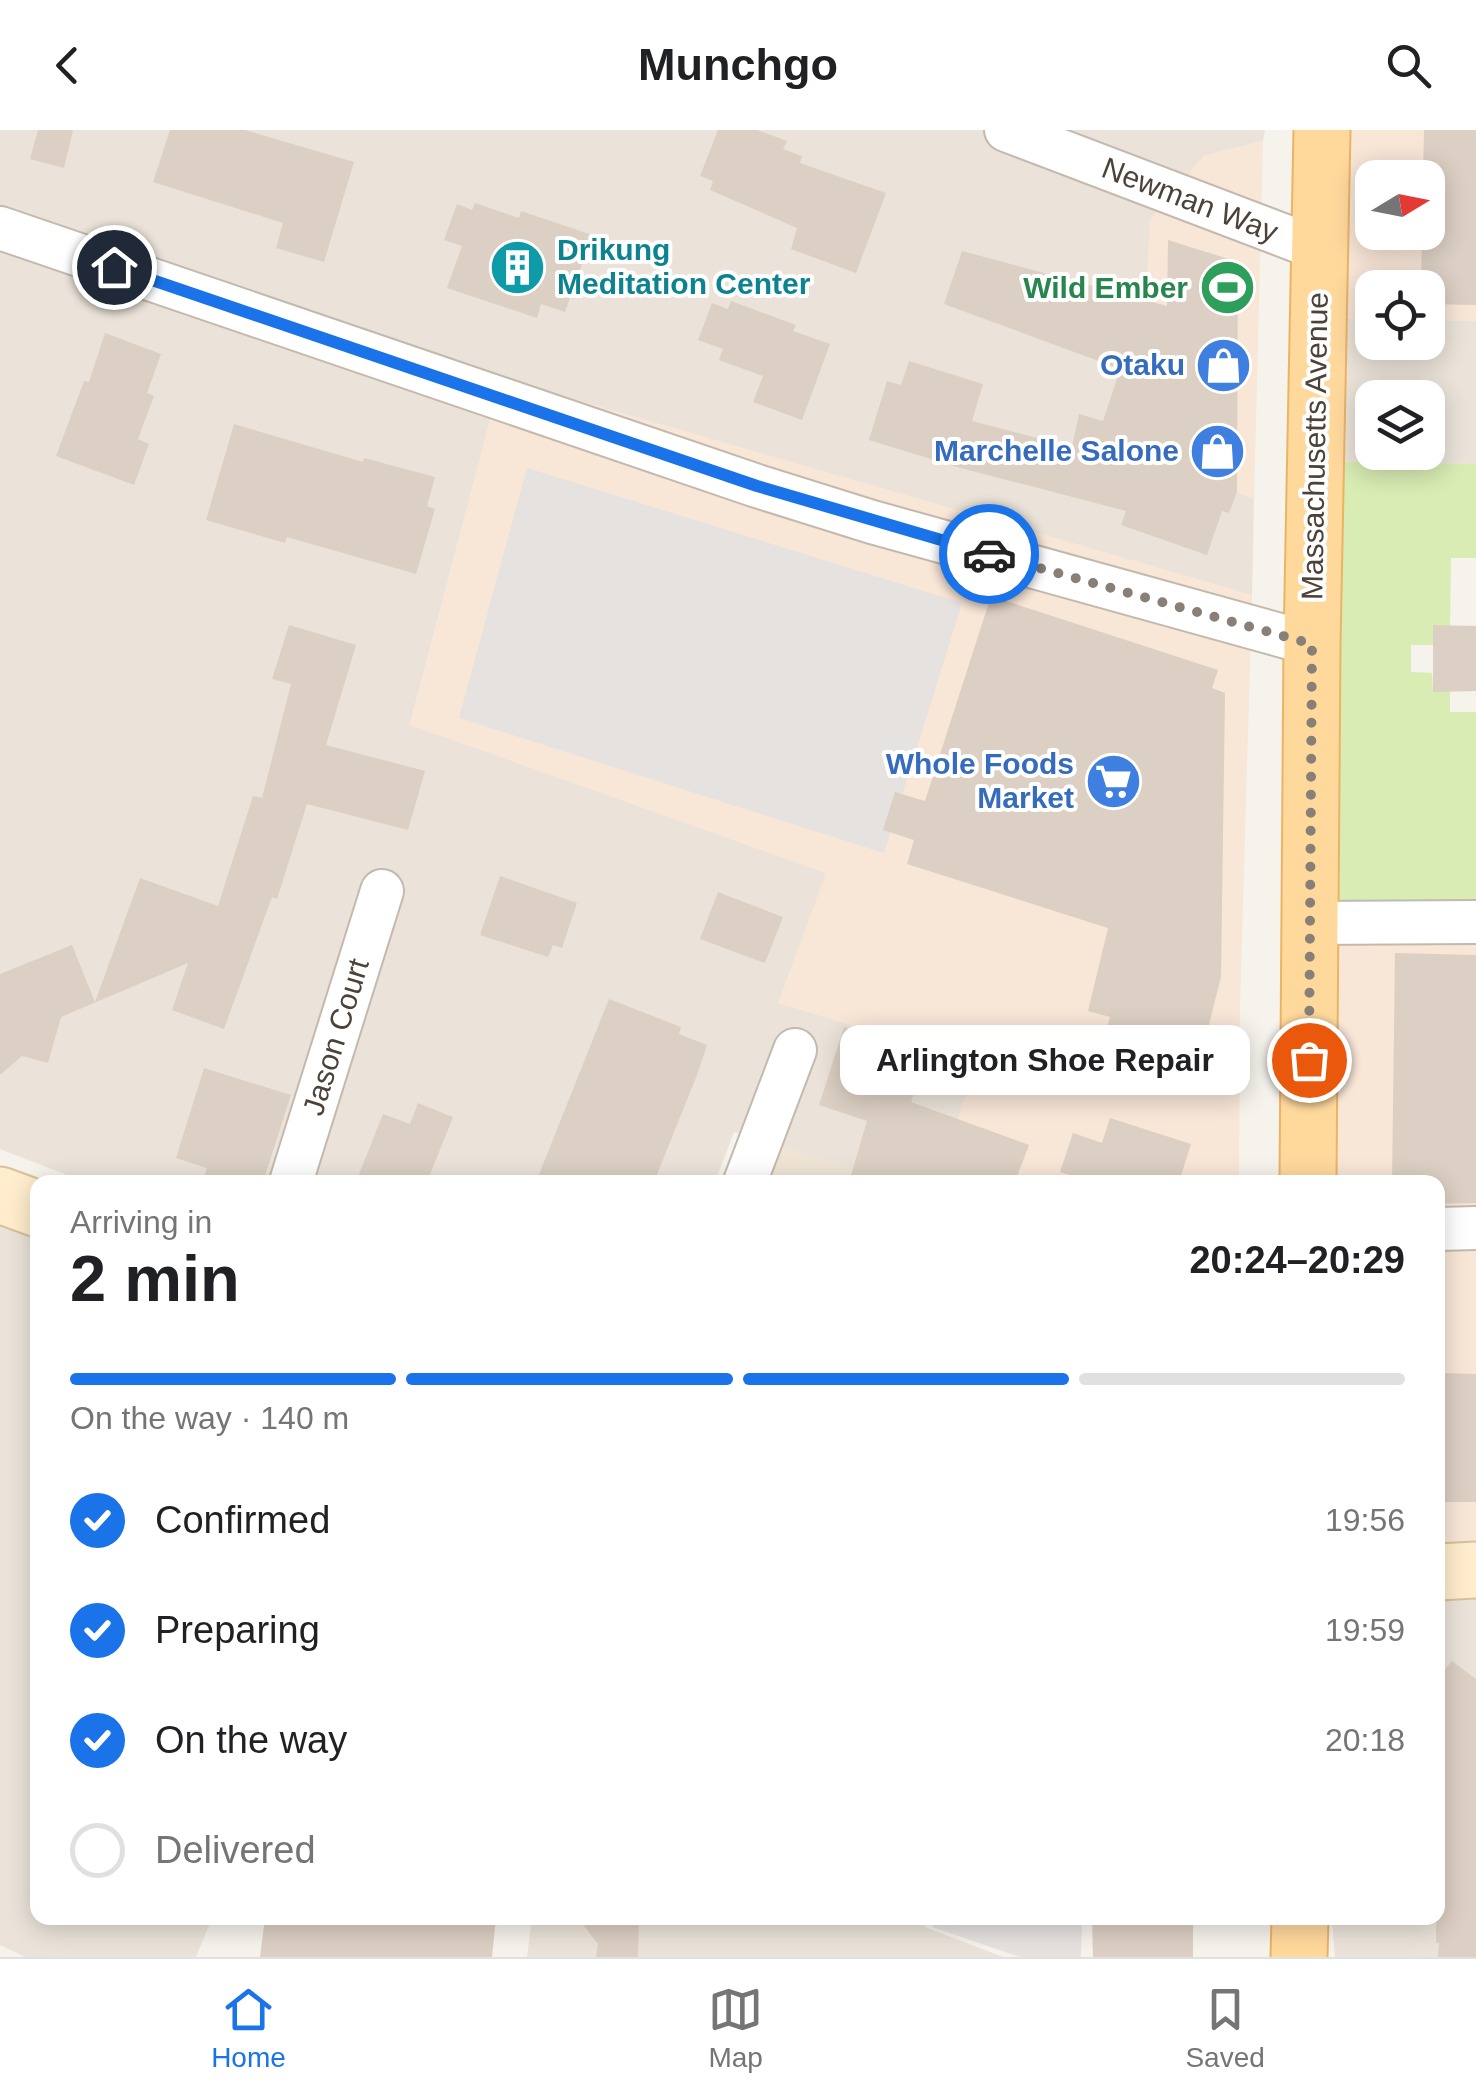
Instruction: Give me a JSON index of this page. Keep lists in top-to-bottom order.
{
  "streets": {
    "main road": ["Massachusetts Avenue"],
    "street": ["Newman Way", "Jason Court"]
  },
  "crossings": [
    ["Newman Way", "Massachusetts Avenue"]
  ],
  "places": {
    "building": ["Drikung Meditation Center"],
    "sports": ["Wild Ember"],
    "shop": ["Otaku", "Marchelle Salone"],
    "supermarket": ["Whole Foods Market"],
    "other": ["Arlington Shoe Repair"]
  },
  "north": "right",
  "page": {
    "header": "Munchgo",
    "bubble": "Arlington Shoe Repair",
    "heading": ["2 min", "Arriving in", "20:24–20:29"],
    "bar": "On the way · 140 m",
    "list": [
      ["Confirmed", "19:56"],
      ["Preparing", "19:59"],
      ["On the way", "20:18"],
      "Delivered"
    ],
    "tabs": ["Home", "Map", "Saved"]
  }
}
